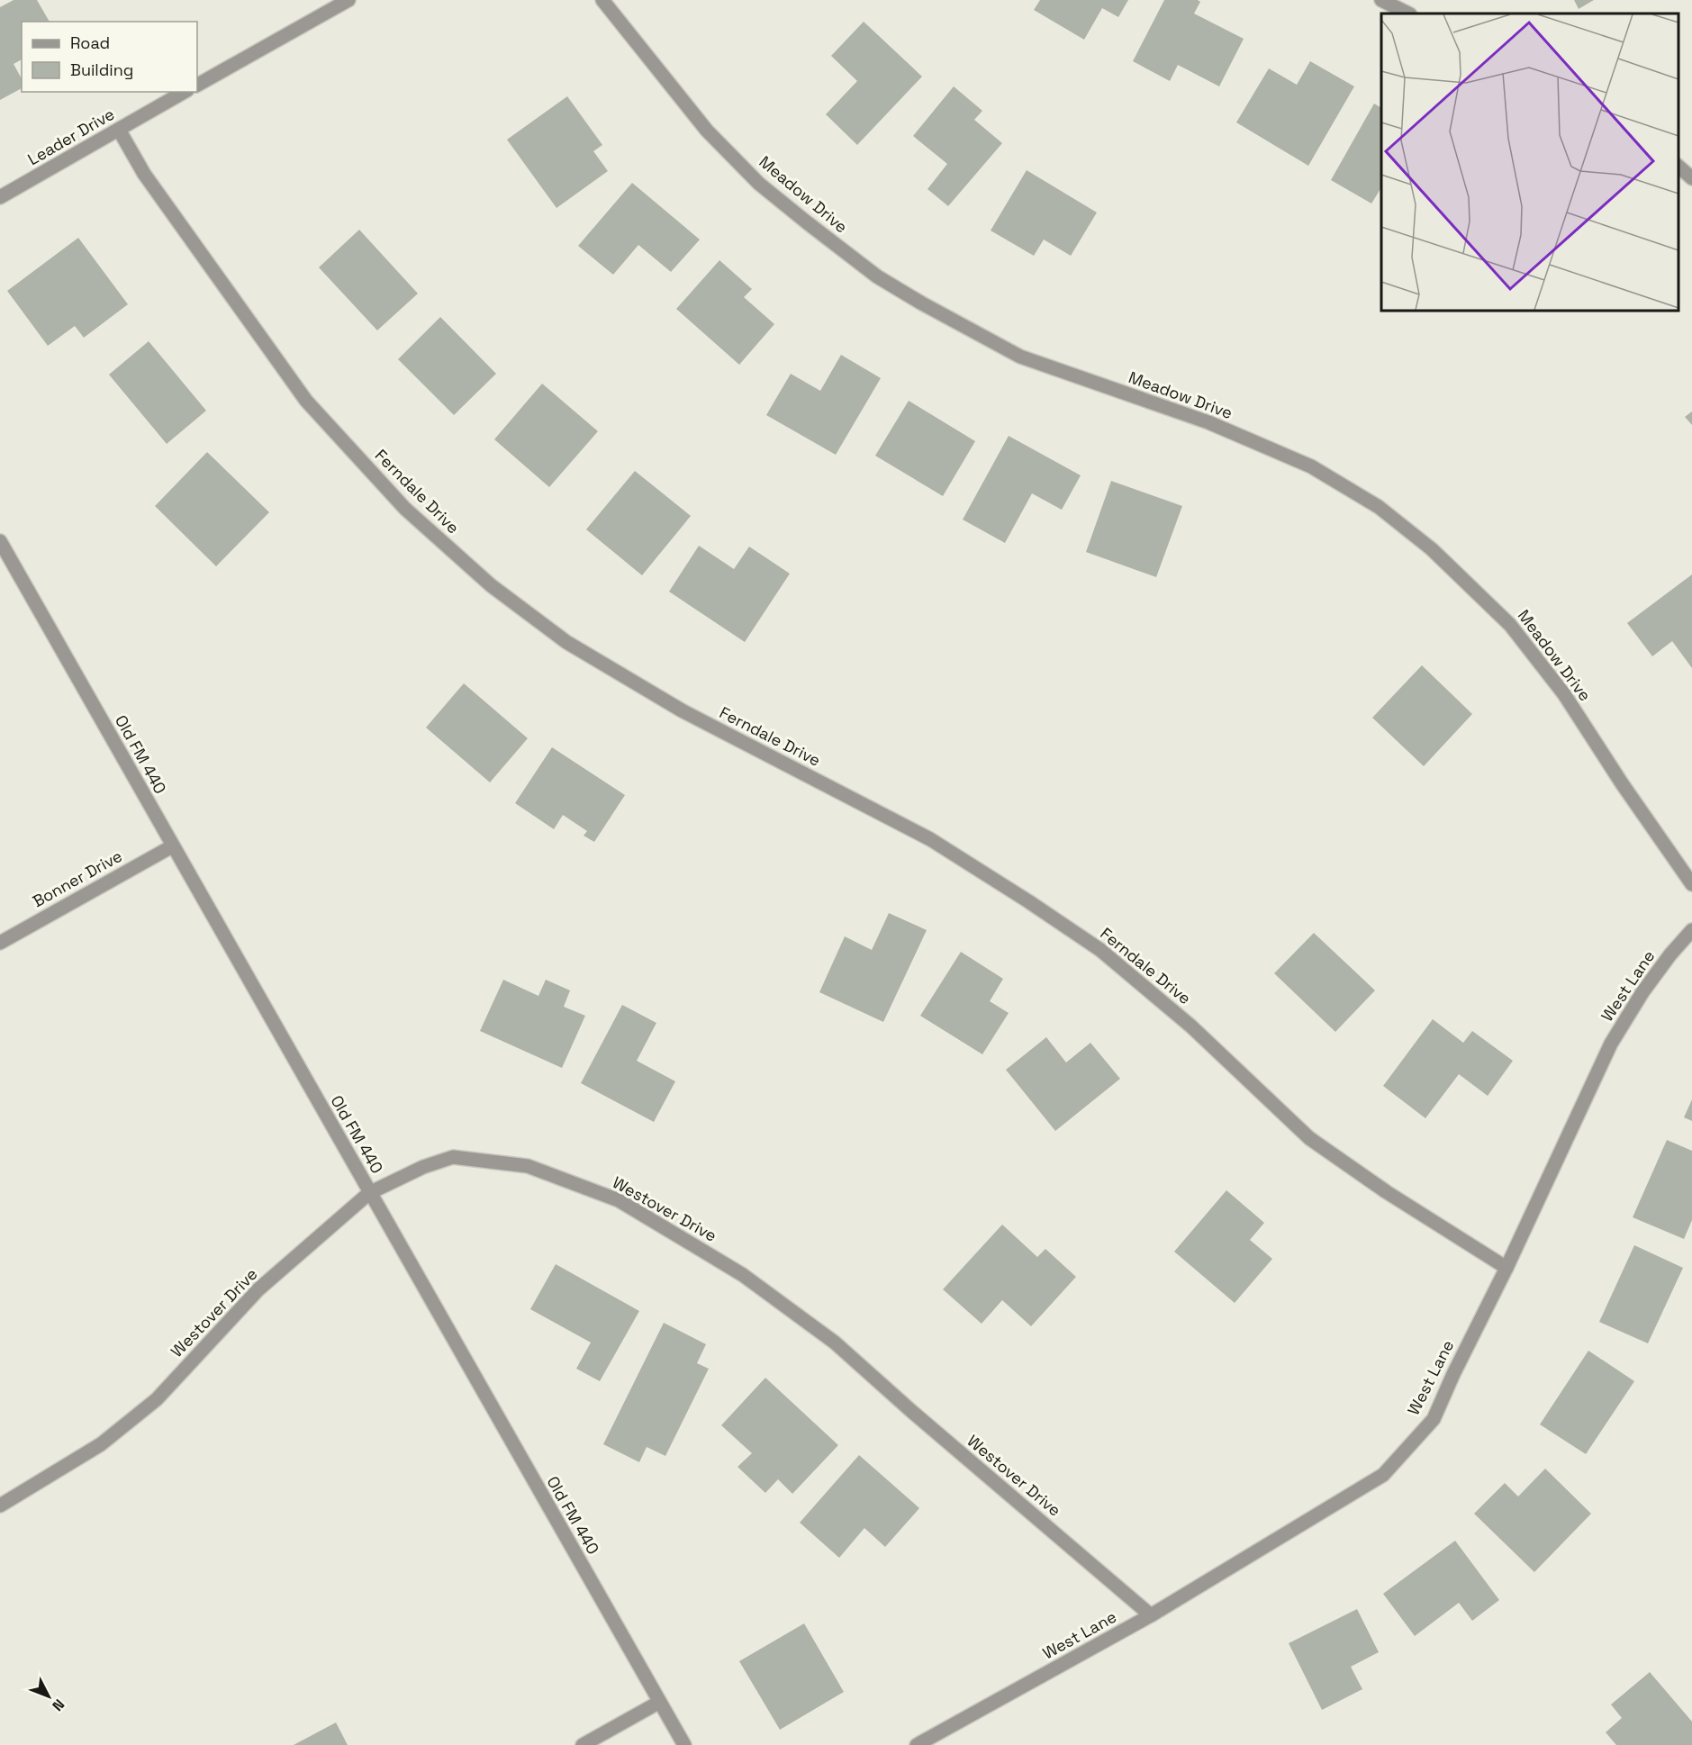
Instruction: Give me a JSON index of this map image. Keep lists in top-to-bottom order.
{
  "streets": {
    "street": [
      "Leader Drive",
      "Meadow Drive",
      "Ferndale Drive",
      "Old FM 440",
      "Bonner Drive",
      "West Lane",
      "Westover Drive"
    ]
  },
  "crossings": [
    ["Leader Drive", "Ferndale Drive"],
    ["Ferndale Drive", "West Lane"],
    ["Old FM 440", "Bonner Drive"],
    ["Old FM 440", "Westover Drive"],
    ["West Lane", "Westover Drive"]
  ],
  "legend": ["Road", "Building"],
  "north": "bottom right"
}
